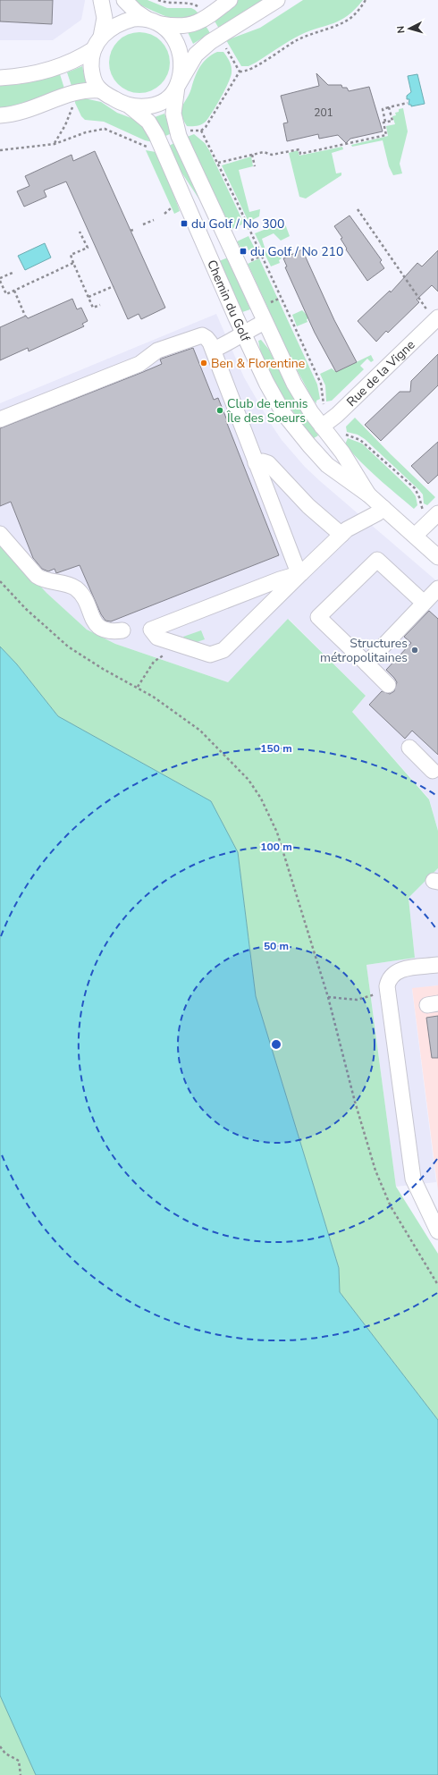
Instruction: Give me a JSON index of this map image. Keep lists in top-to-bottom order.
{
  "streets": {
    "street": ["Chemin du Golf", "Rue de la Vigne"]
  },
  "crossings": [
    ["Chemin du Golf", "Rue de la Vigne"]
  ],
  "places": {
    "transit": ["du Golf / No 300", "du Golf / No 210"],
    "other": ["Ben & Florentine", "Club de tennis Île des Soeurs", "Structures métropolitaines"]
  },
  "house_numbers": ["201"],
  "north": "left",
  "rings": ["150 m", "100 m", "50 m"]
}
